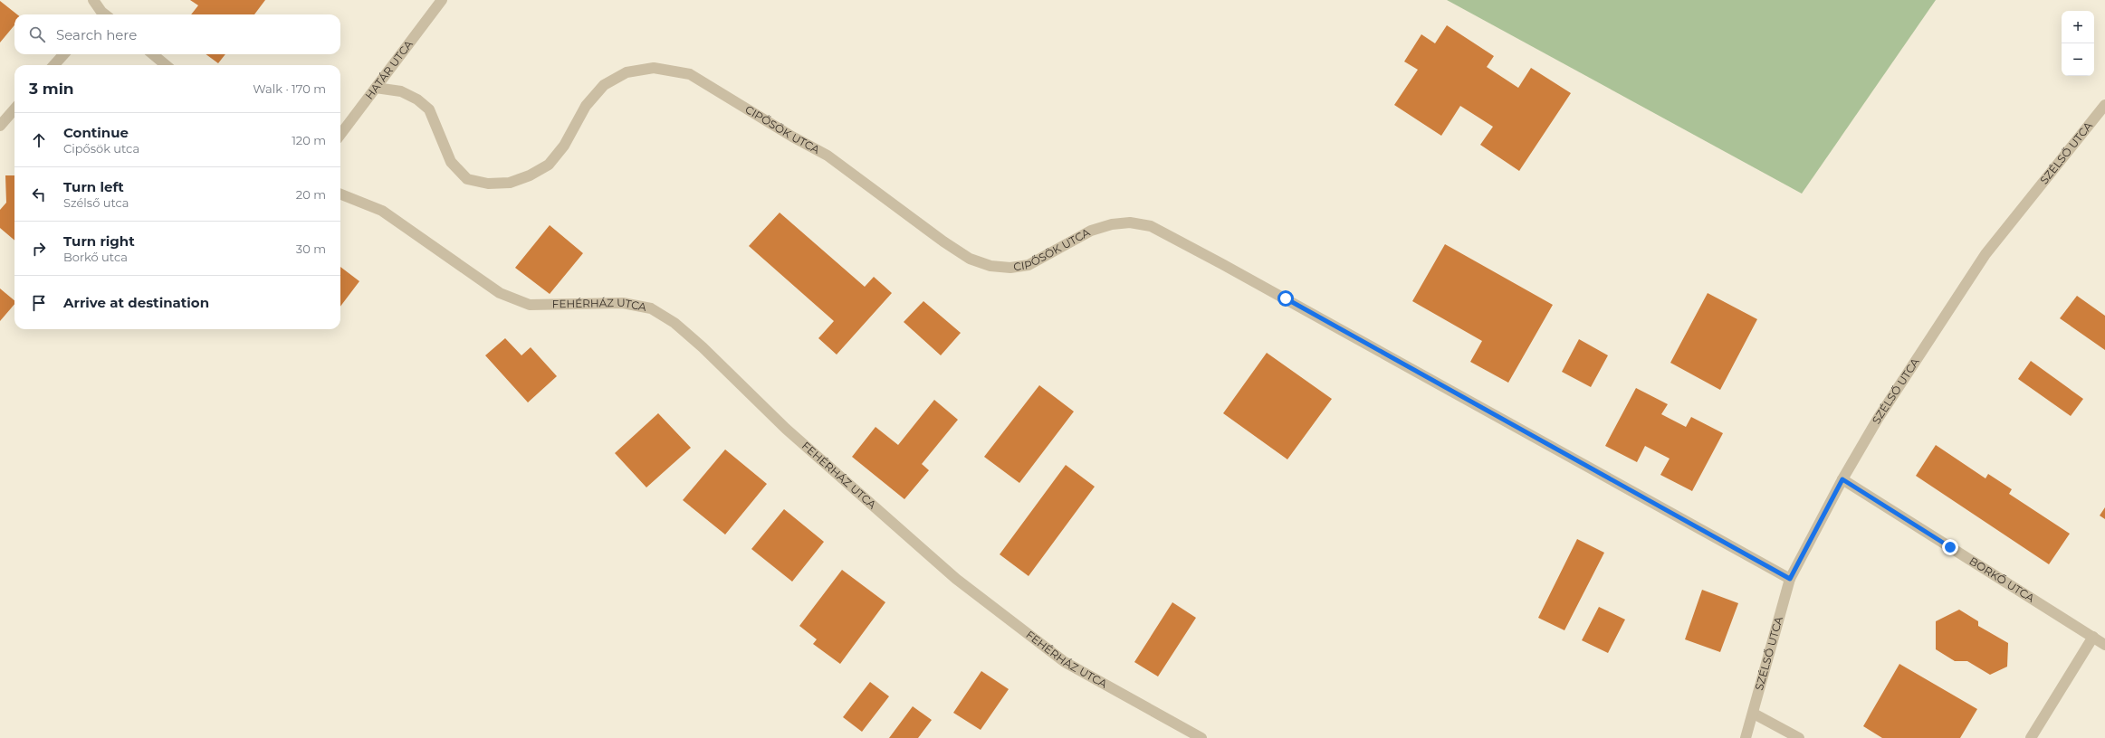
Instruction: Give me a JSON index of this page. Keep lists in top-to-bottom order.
{
  "streets": {
    "street": [
      "HATÁR UTCA",
      "CIPŐSÖK UTCA",
      "SZÉLSŐ UTCA",
      "FEHÉRHÁZ UTCA",
      "BORKŐ UTCA"
    ]
  },
  "crossings": [
    ["HATÁR UTCA", "CIPŐSÖK UTCA"],
    ["CIPŐSÖK UTCA", "SZÉLSŐ UTCA"],
    ["SZÉLSŐ UTCA", "BORKŐ UTCA"]
  ],
  "page": {
    "map_buttons": ["+", "−"],
    "search": "Search here",
    "heading": ["3 min", "Walk · 170 m"],
    "list": [
      ["Continue", "Cipősök utca", "120 m"],
      ["Turn left", "Szélső utca", "20 m"],
      ["Turn right", "Borkő utca", "30 m"],
      "Arrive at destination"
    ]
  }
}
